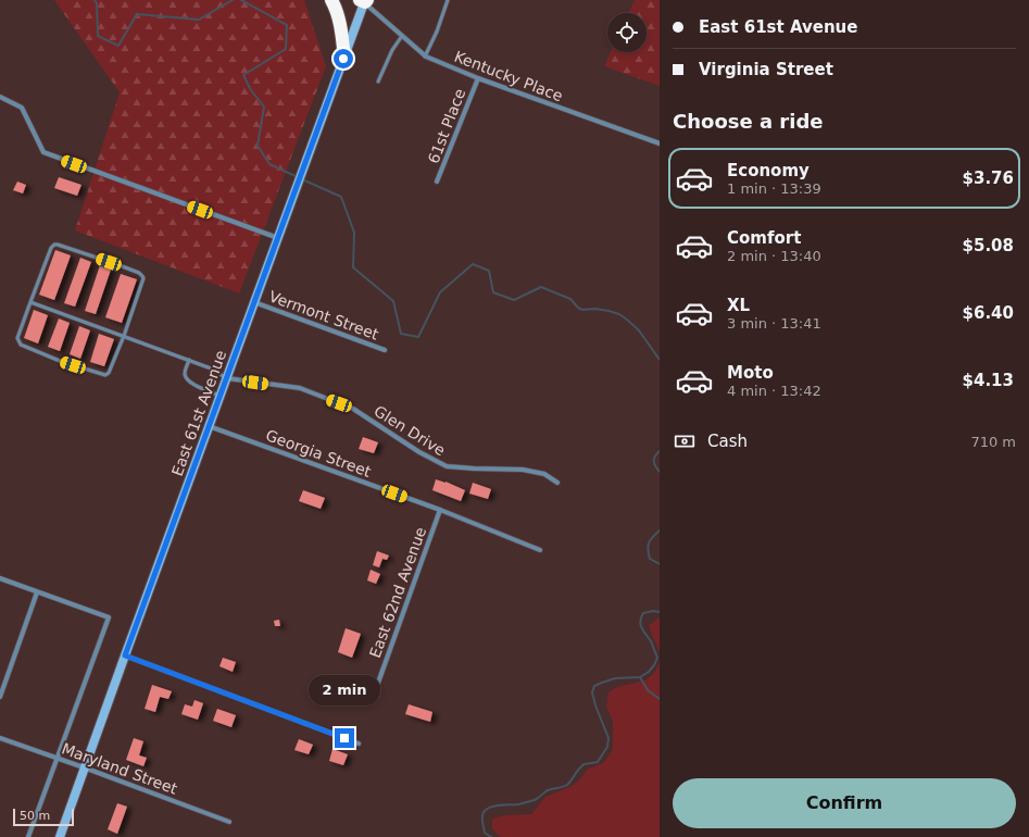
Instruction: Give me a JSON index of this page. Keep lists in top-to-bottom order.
{
  "streets": {
    "main road": ["East 61st Avenue"],
    "street": [
      "Kentucky Place",
      "61st Place",
      "Vermont Street",
      "Glen Drive",
      "Georgia Street",
      "East 62nd Avenue",
      "Maryland Street"
    ]
  },
  "crossings": [
    ["Kentucky Place", "61st Place"],
    ["Kentucky Place", "East 61st Avenue"],
    ["Vermont Street", "East 61st Avenue"],
    ["East 61st Avenue", "Glen Drive"],
    ["East 61st Avenue", "Georgia Street"],
    ["East 61st Avenue", "Maryland Street"],
    ["Georgia Street", "East 62nd Avenue"]
  ],
  "scale_bar": "50 m",
  "page": {
    "banner": ["East 61st Avenue", "Virginia Street"],
    "heading": "Choose a ride",
    "list": [
      {
        "name": "Economy",
        "note": "1 min · 13:39",
        "value": "$3.76"
      },
      {
        "name": "Comfort",
        "note": "2 min · 13:40",
        "value": "$5.08"
      },
      {
        "name": "XL",
        "note": "3 min · 13:41",
        "value": "$6.40"
      },
      {
        "name": "Moto",
        "note": "4 min · 13:42",
        "value": "$4.13"
      }
    ],
    "pay": ["Cash", "710 m"],
    "bubble": "2 min",
    "buttons": "Confirm",
    "scale": "50 m"
  }
}
